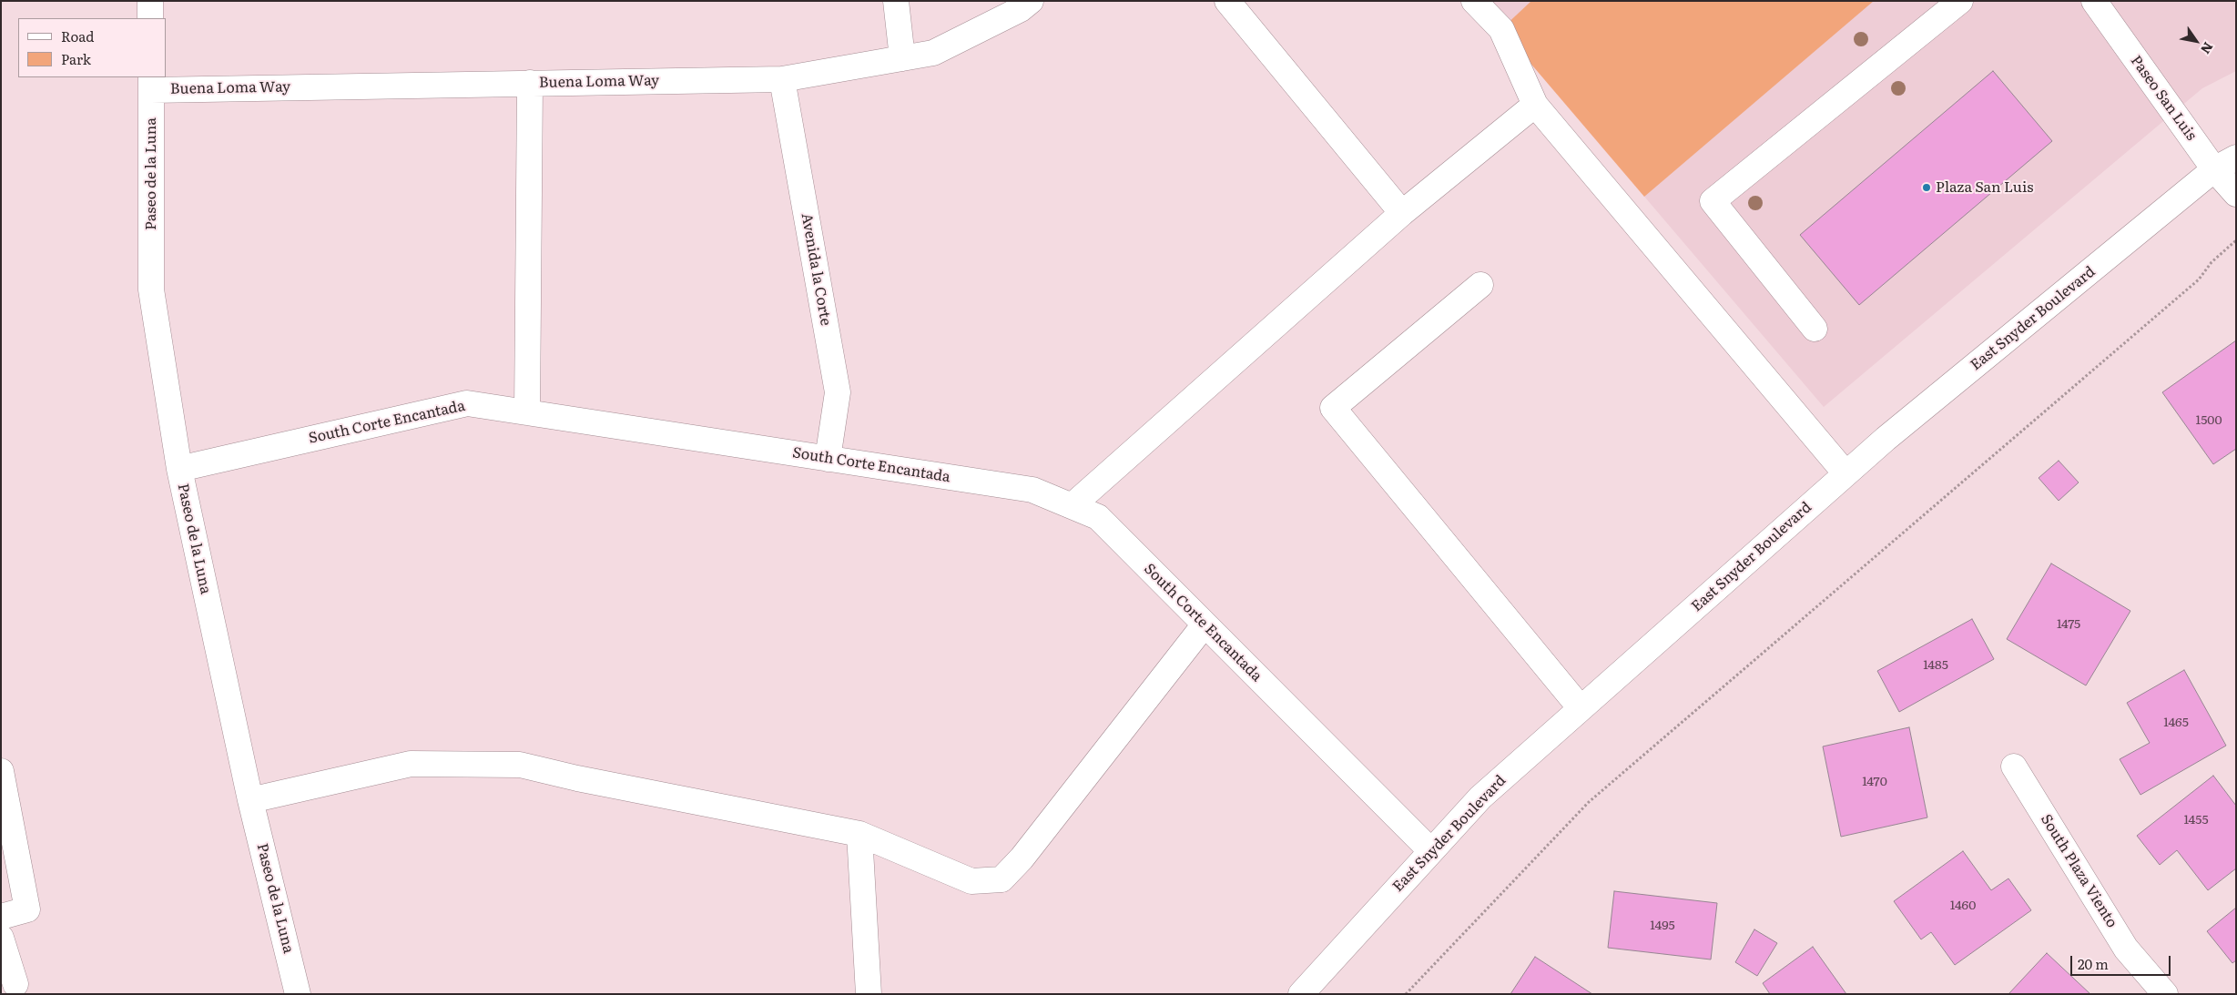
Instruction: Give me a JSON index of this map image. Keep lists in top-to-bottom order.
{
  "streets": {
    "street": [
      "Buena Loma Way",
      "Paseo San Luis",
      "Paseo de la Luna",
      "Avenida la Corte",
      "East Snyder Boulevard",
      "South Corte Encantada",
      "South Plaza Viento"
    ]
  },
  "crossings": [
    ["Buena Loma Way", "Paseo de la Luna"],
    ["Buena Loma Way", "Avenida la Corte"],
    ["Paseo San Luis", "East Snyder Boulevard"],
    ["Paseo de la Luna", "South Corte Encantada"],
    ["Avenida la Corte", "South Corte Encantada"],
    ["East Snyder Boulevard", "South Corte Encantada"]
  ],
  "places": ["Plaza San Luis"],
  "house_numbers": [
    "1500",
    "1475",
    "1485",
    "1465",
    "1470",
    "1455",
    "1460",
    "1495"
  ],
  "legend": ["Road", "Park"],
  "scale_bar": "20 m",
  "north": "bottom right"
}
